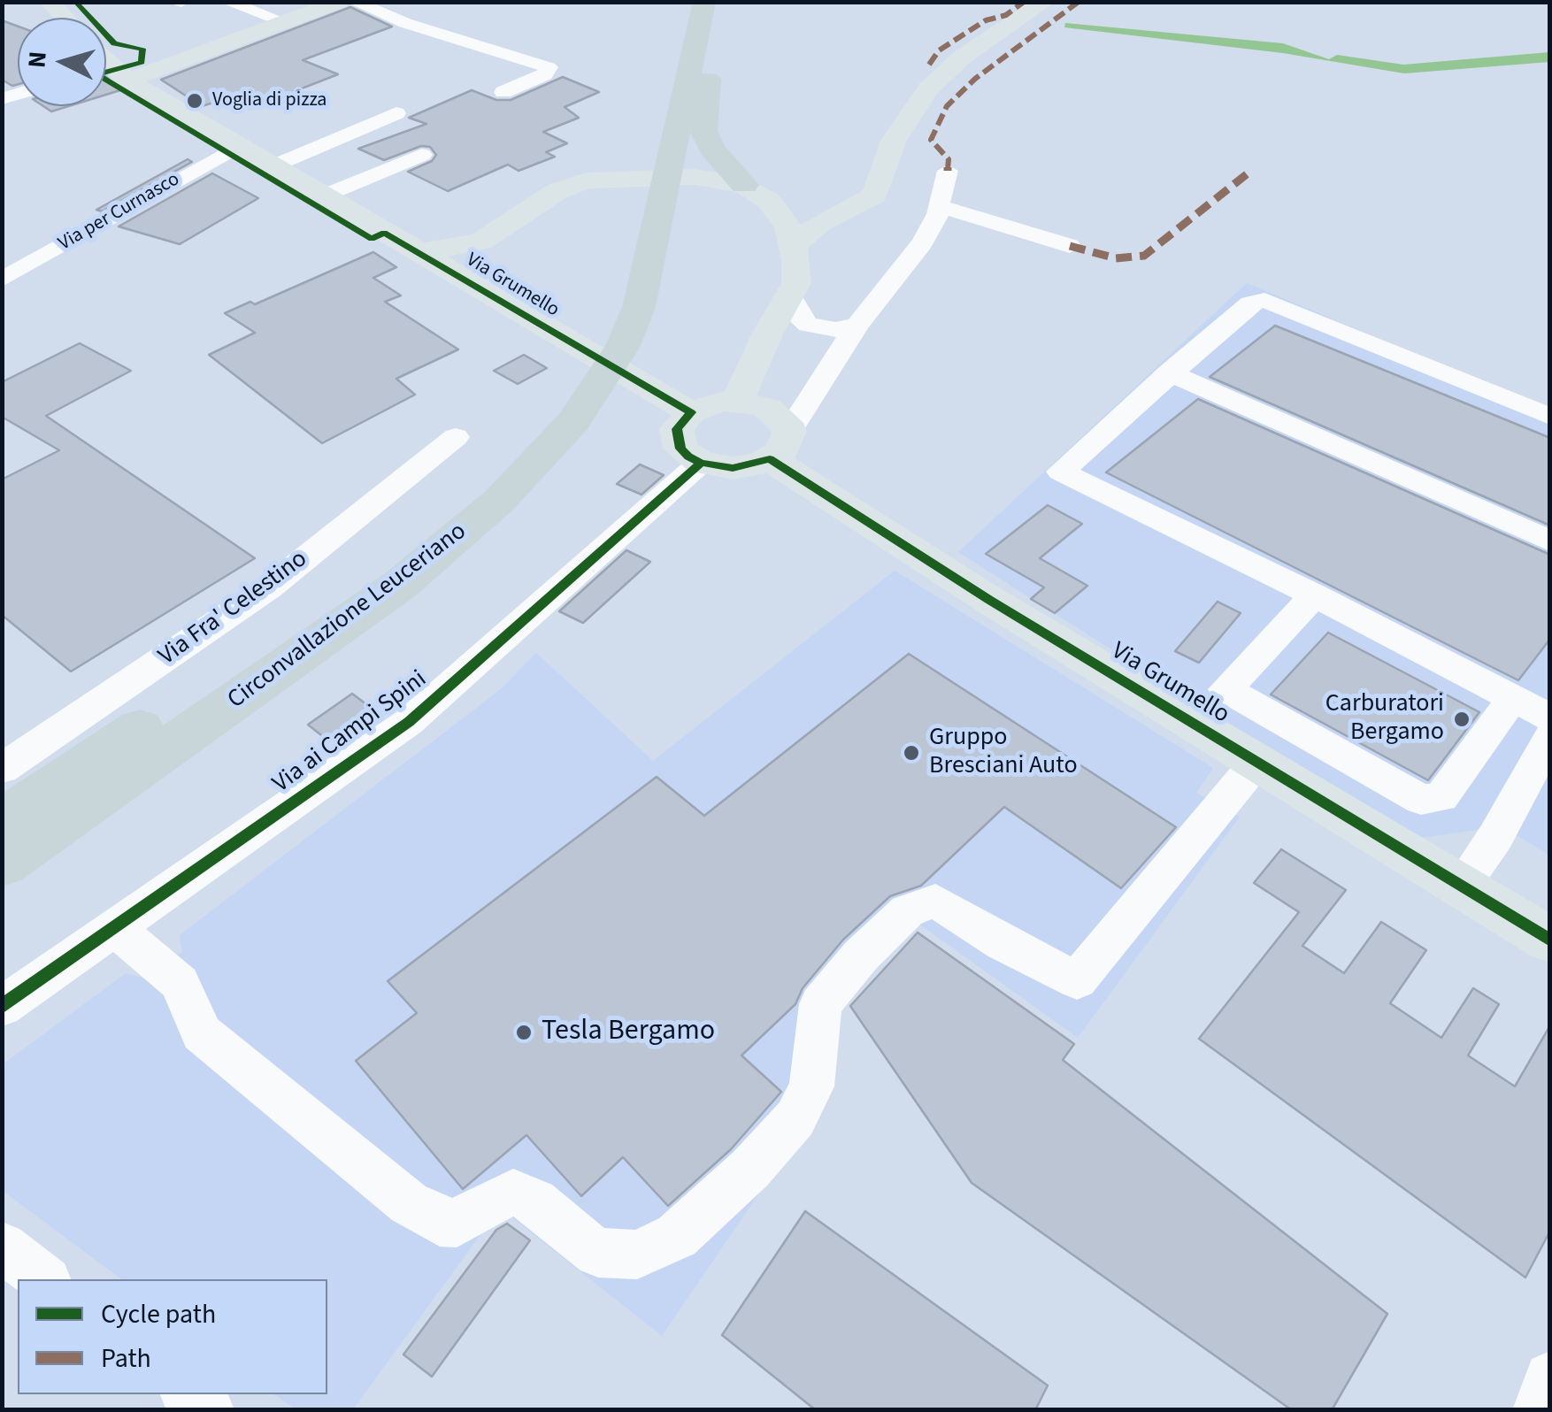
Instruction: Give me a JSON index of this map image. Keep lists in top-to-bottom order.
{
  "streets": {
    "highway": ["Circonvallazione Leuceriano"],
    "main road": ["Via Grumello"],
    "street": ["Via per Curnasco", "Via Fra' Celestino", "Via ai Campi Spini"]
  },
  "crossings": [
    ["Via per Curnasco", "Via Grumello"],
    ["Via Grumello", "Circonvallazione Leuceriano"],
    ["Via Grumello", "Via ai Campi Spini"]
  ],
  "places": [
    "Voglia di pizza",
    "Carburatori Bergamo",
    "Gruppo Bresciani Auto",
    "Tesla Bergamo"
  ],
  "legend": ["Cycle path", "Path"],
  "north": "left"
}
